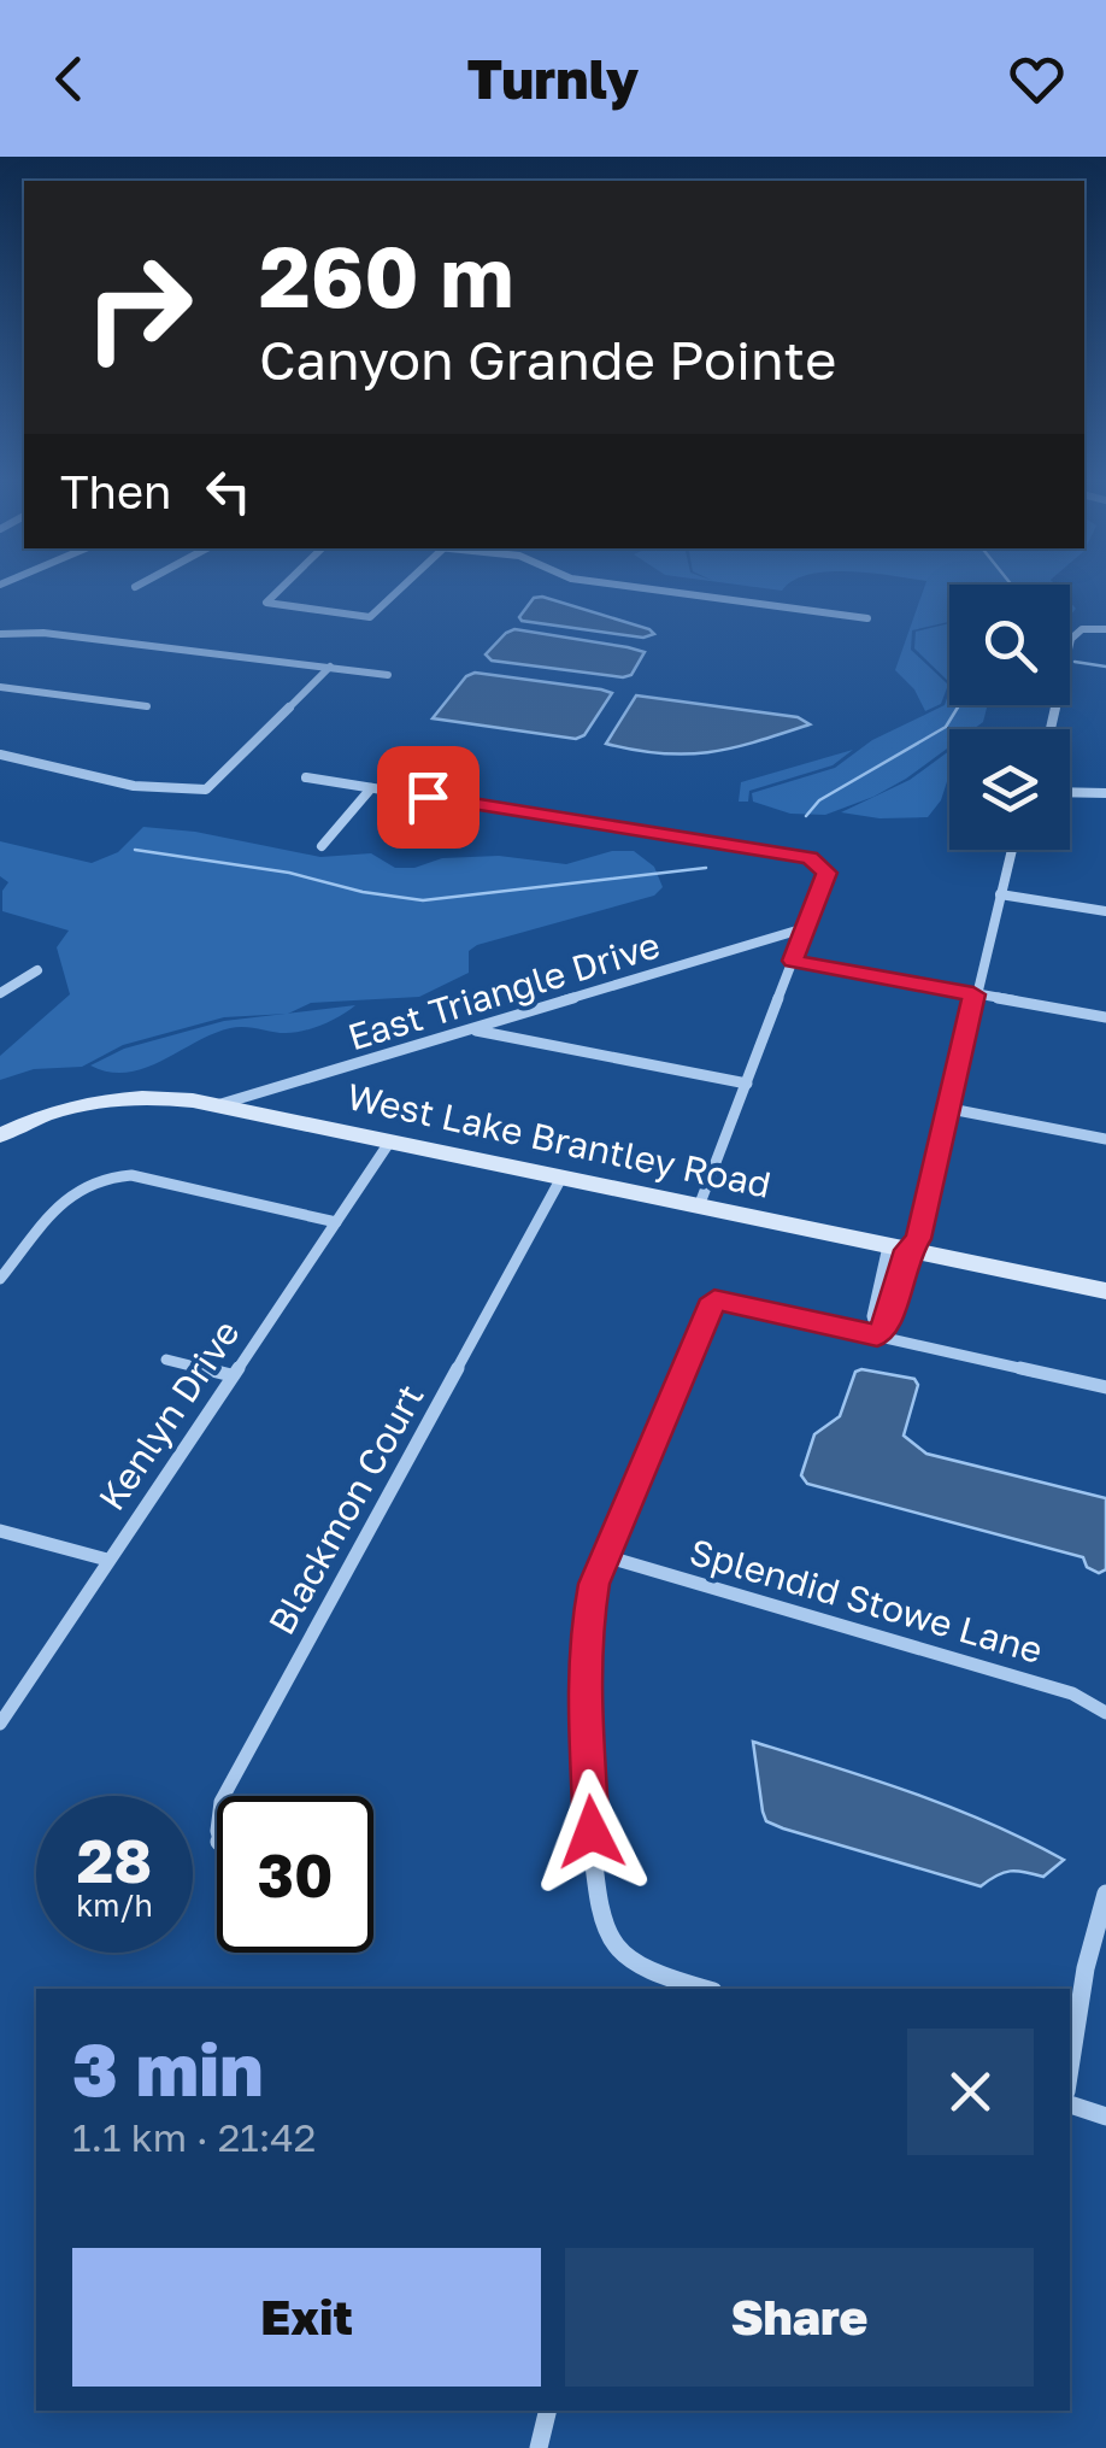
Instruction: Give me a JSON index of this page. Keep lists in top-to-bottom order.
{
  "streets": {
    "street": [
      "East Triangle Drive",
      "West Lake Brantley Road",
      "Kenlyn Drive",
      "Blackmon Court",
      "Splendid Stowe Lane"
    ]
  },
  "crossings": [
    ["East Triangle Drive", "West Lake Brantley Road"],
    ["West Lake Brantley Road", "Kenlyn Drive"],
    ["West Lake Brantley Road", "Blackmon Court"]
  ],
  "page": {
    "header": "Turnly",
    "turn": ["260 m", "Canyon Grande Pointe"],
    "then": "Then",
    "speed": "28 km/h",
    "limit": "30",
    "heading": ["3 min", "1.1 km · 21:42"],
    "buttons": ["Exit", "Share"]
  }
}
